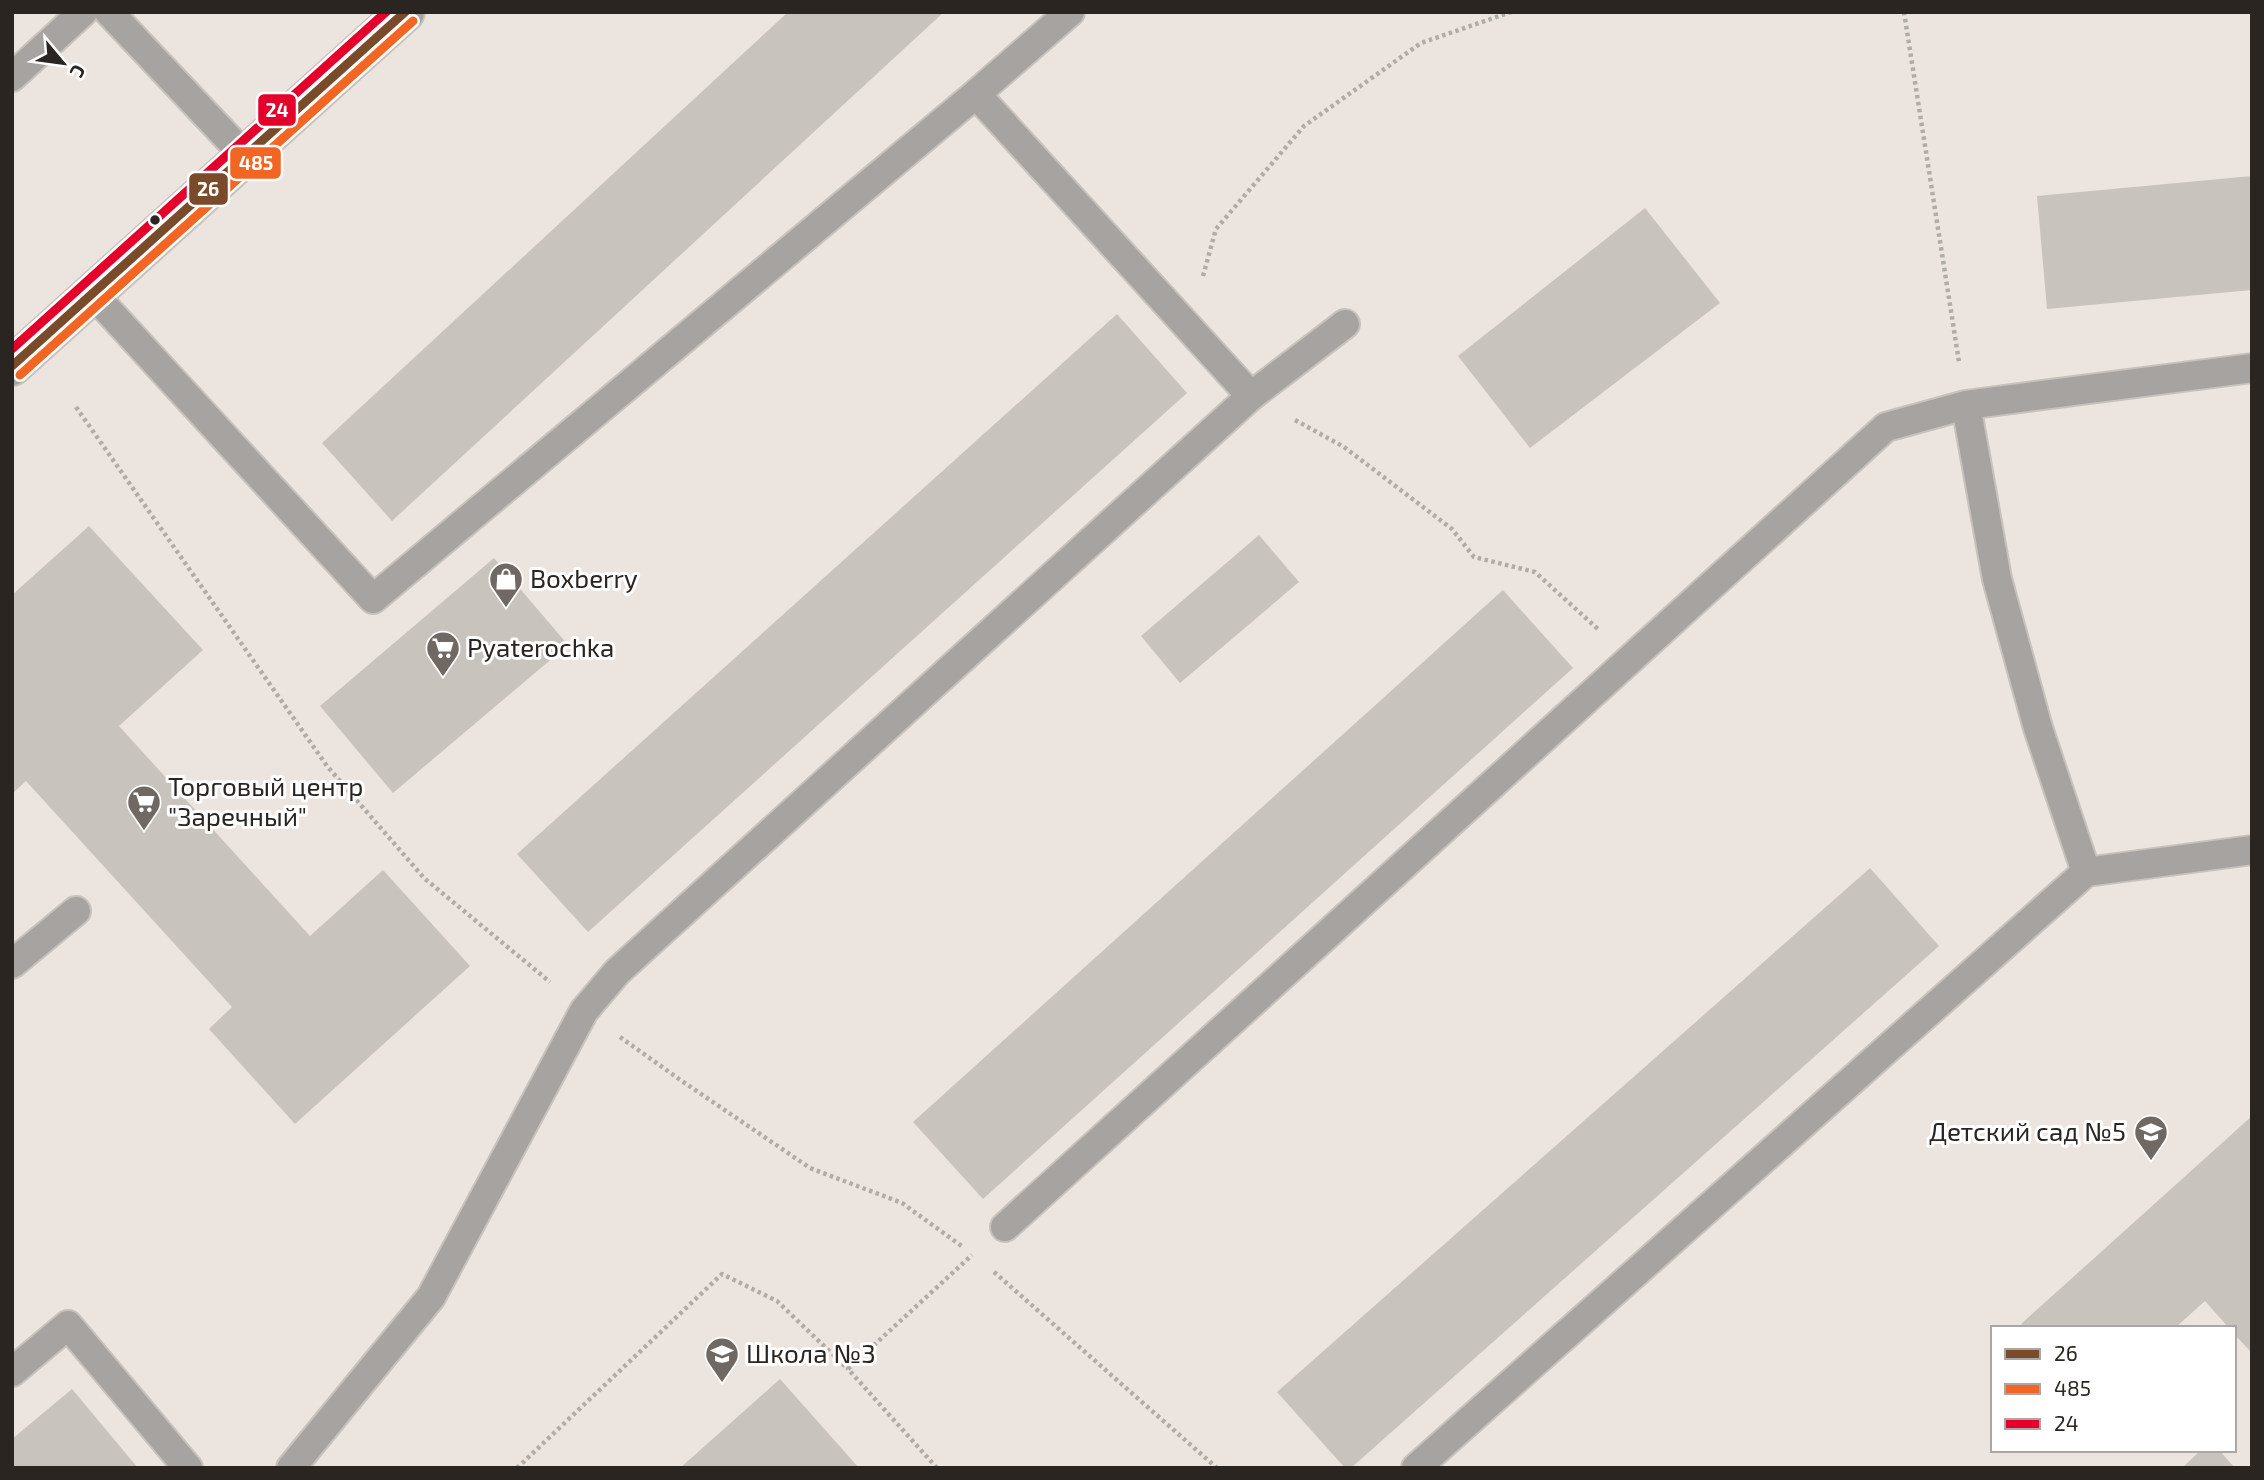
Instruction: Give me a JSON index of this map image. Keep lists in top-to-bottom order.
{
  "places": {
    "shop": ["Boxberry"],
    "supermarket": ["Pyaterochka", "Торговый центр \"Заречный\""],
    "school or university": ["Детский сад №5", "Школа №3"]
  },
  "lines": ["transit line 26", "transit line 24", "transit line 485"],
  "legend": ["26", "485", "24"],
  "north": "bottom right"
}
